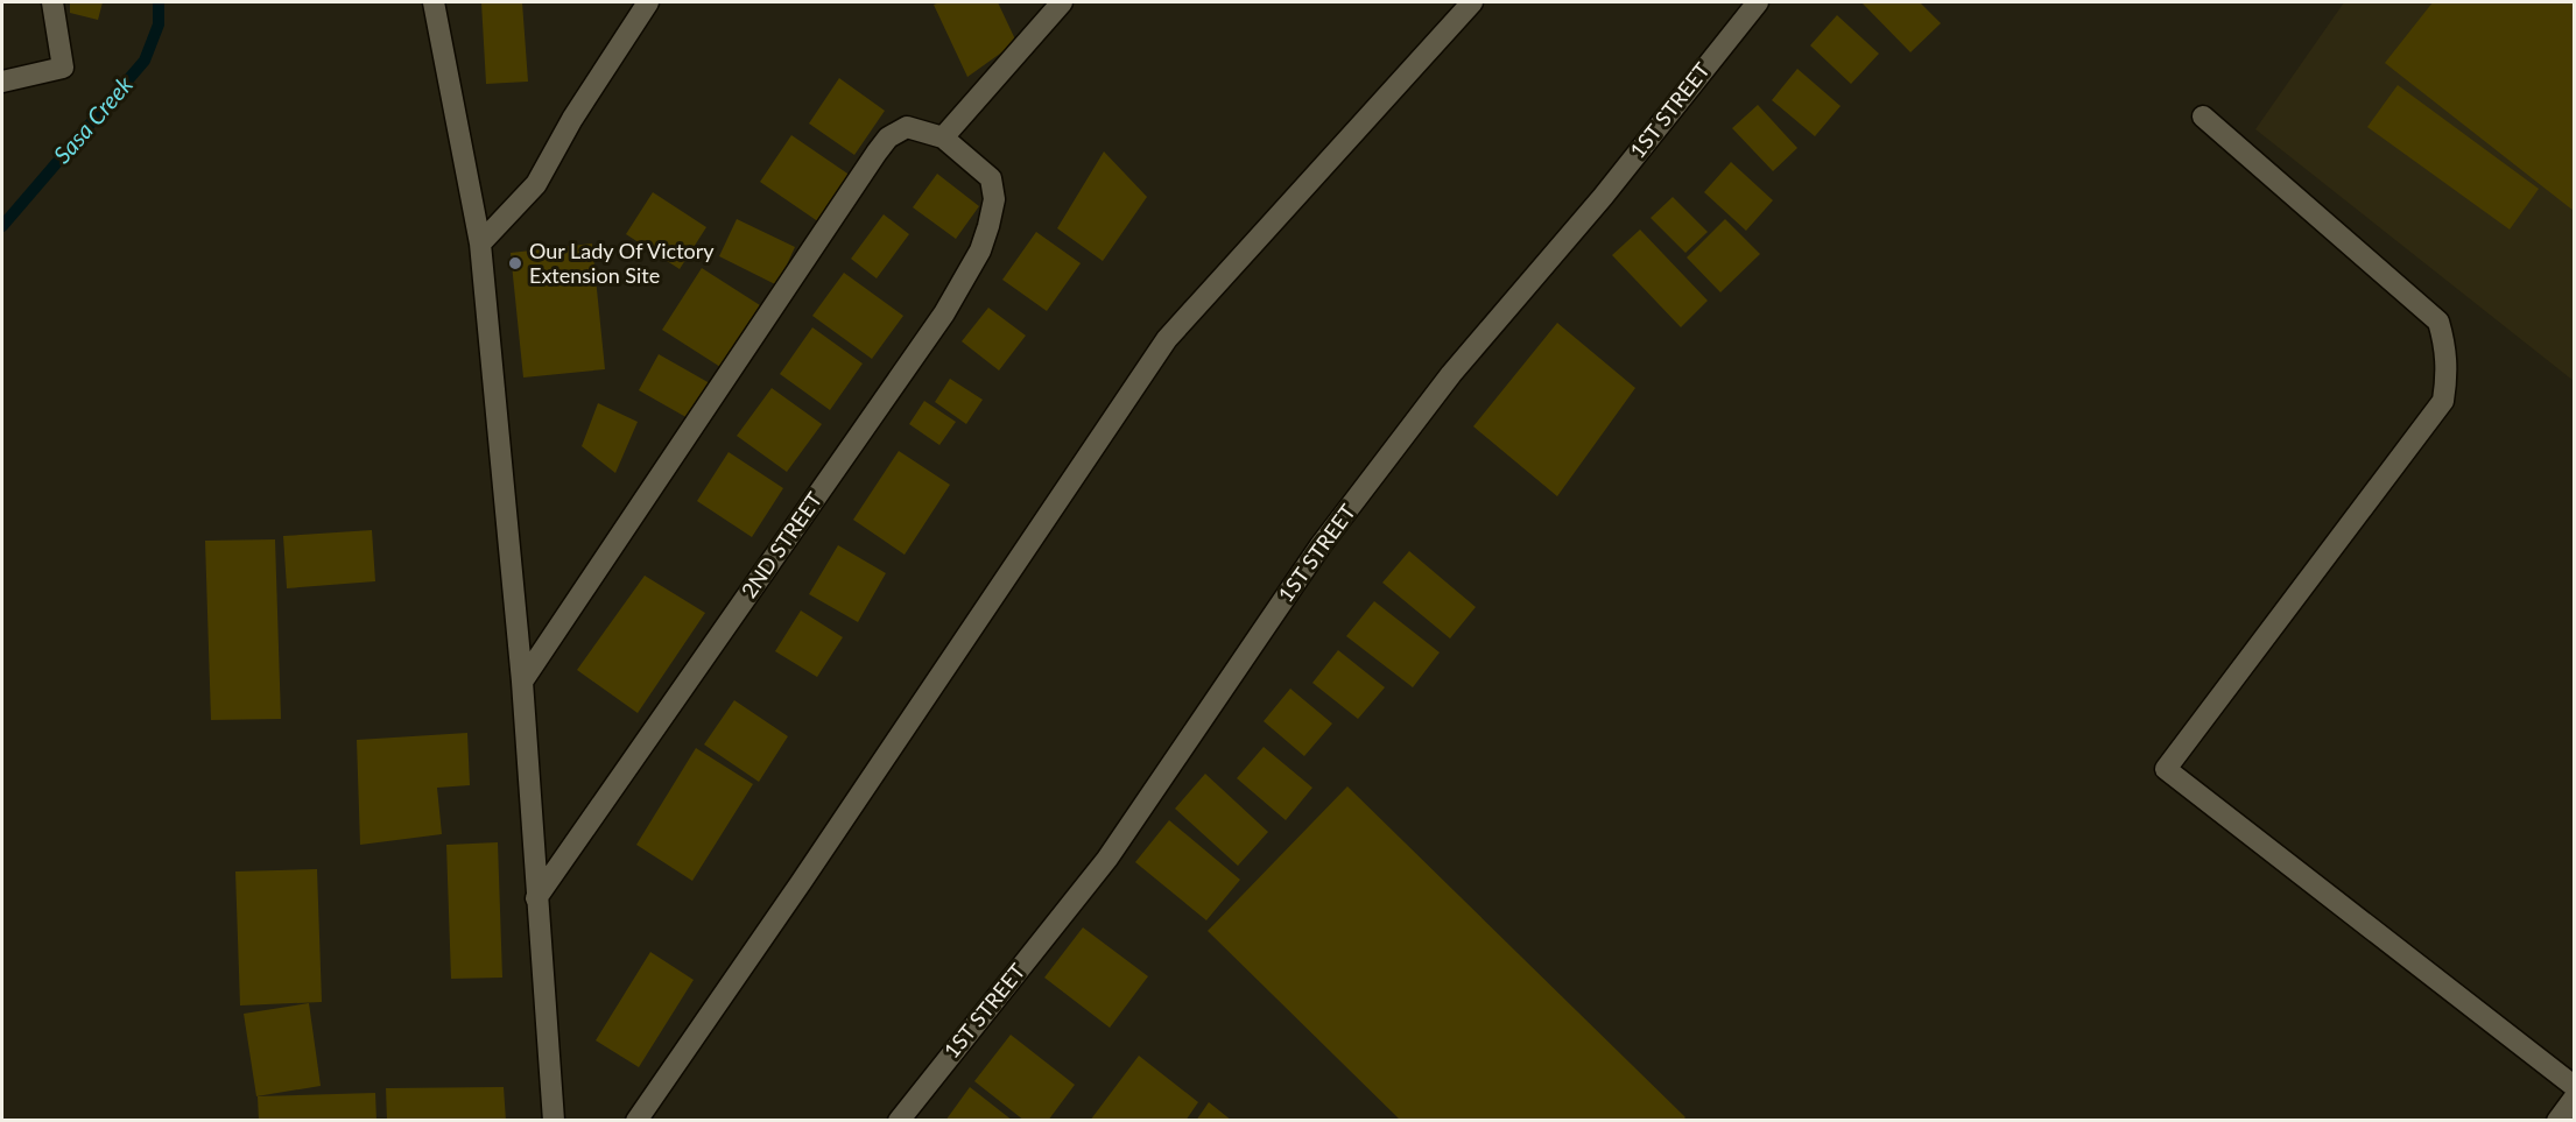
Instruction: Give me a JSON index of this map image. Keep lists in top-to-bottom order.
{
  "streets": {
    "street": ["1ST STREET", "2ND STREET"]
  },
  "water": ["Sasa Creek"],
  "places": ["Our Lady Of Victory Extension Site"]
}
